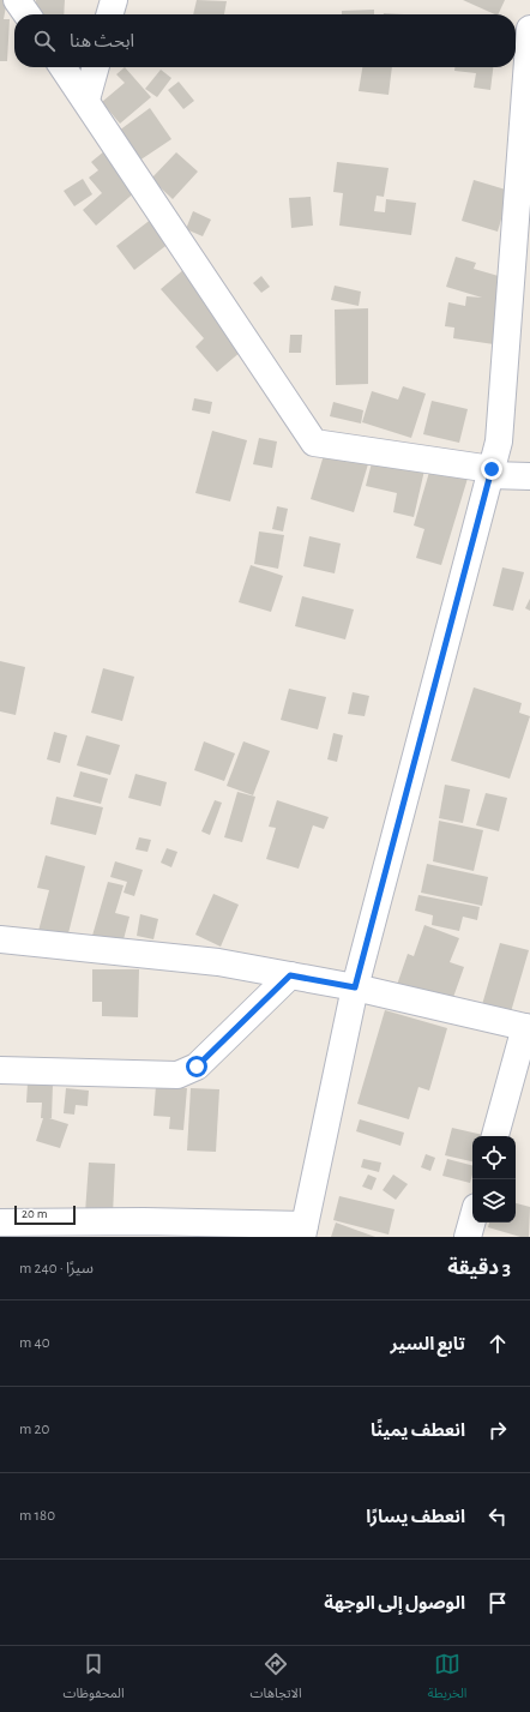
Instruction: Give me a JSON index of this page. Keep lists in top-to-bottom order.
{
  "scale_bar": "20 m",
  "page": {
    "search": "ابحث هنا",
    "scale": "20 m",
    "heading": ["3 دقيقة", "سيرًا · 240 m"],
    "list": [
      ["تابع السير", "40 m"],
      ["انعطف يمينًا", "20 m"],
      ["انعطف يسارًا", "180 m"],
      "الوصول إلى الوجهة"
    ],
    "nav": ["الخريطة", "الاتجاهات", "المحفوظات"]
  }
}
